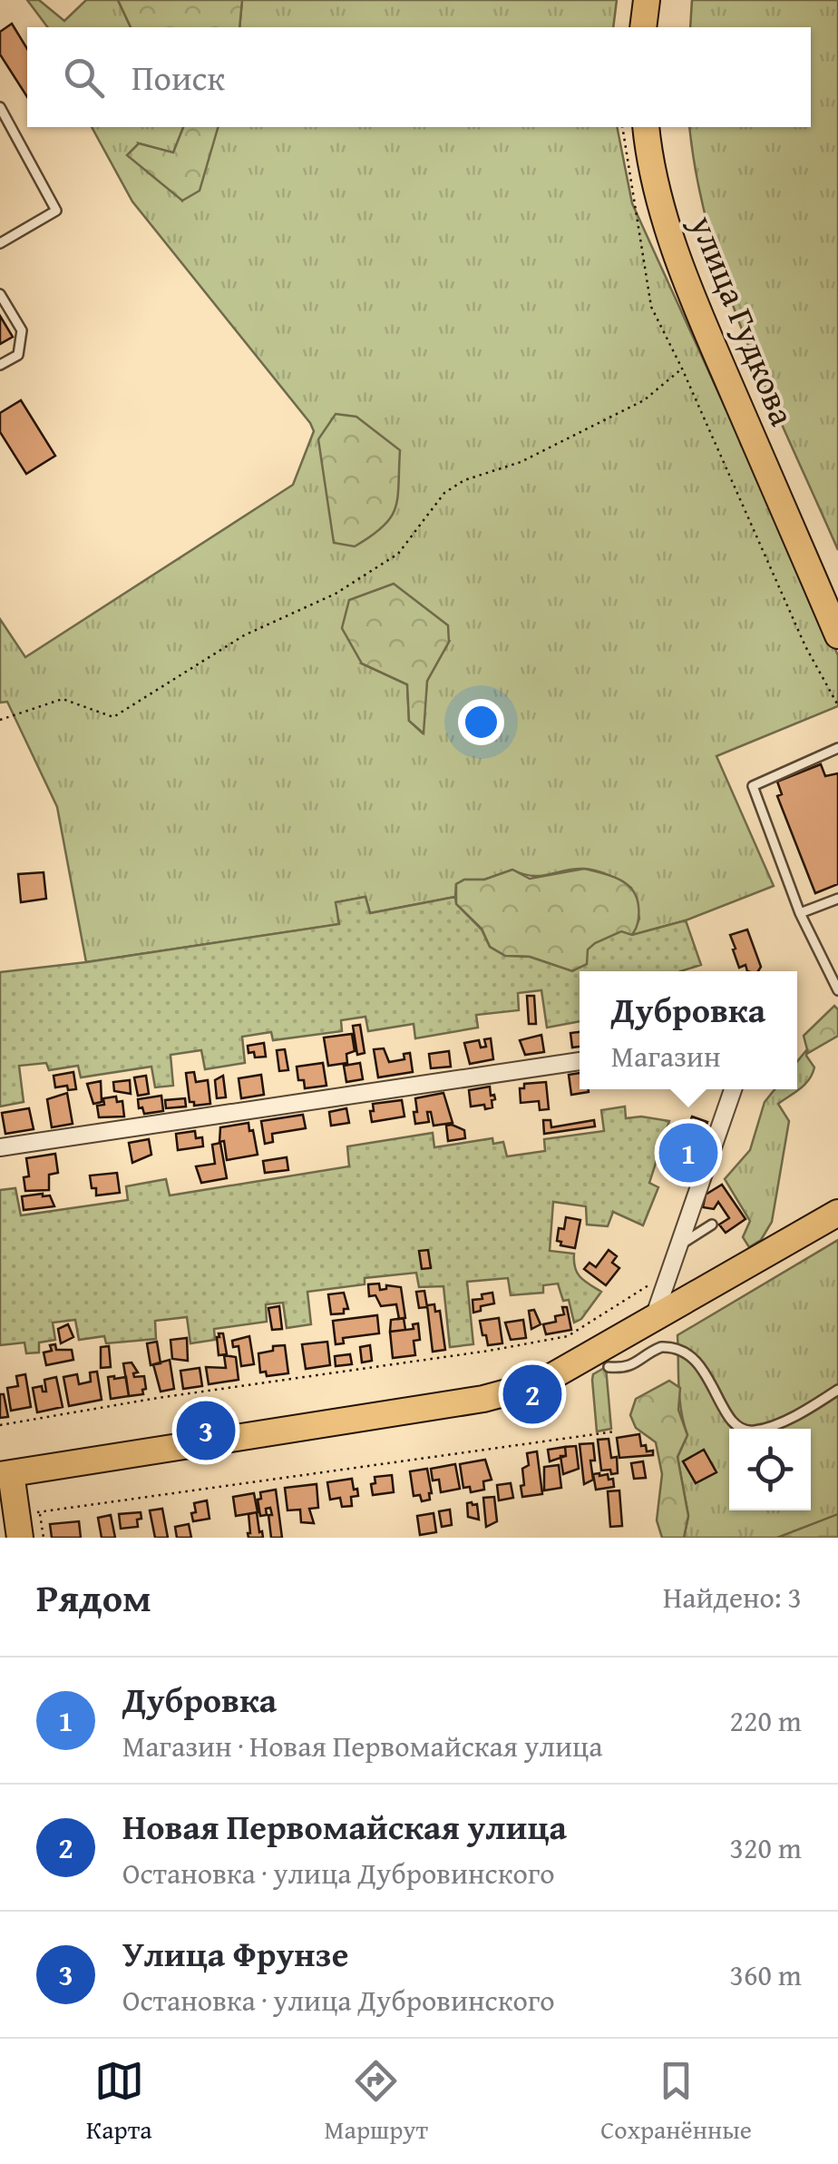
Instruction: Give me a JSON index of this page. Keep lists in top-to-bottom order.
{
  "streets": {
    "main road": ["улица Гудкова"]
  },
  "page": {
    "search": "Поиск",
    "popup": ["Дубровка", "Магазин"],
    "pins": ["1", "2", "3"],
    "heading": ["Рядом", "Найдено: 3"],
    "list": [
      {
        "mark": "1",
        "name": "Дубровка",
        "note": "Магазин · Новая Первомайская улица",
        "value": "220 m"
      },
      {
        "mark": "2",
        "name": "Новая Первомайская улица",
        "note": "Остановка · улица Дубровинского",
        "value": "320 m"
      },
      {
        "mark": "3",
        "name": "Улица Фрунзе",
        "note": "Остановка · улица Дубровинского",
        "value": "360 m"
      }
    ],
    "nav": ["Карта", "Маршрут", "Сохранённые"]
  }
}
